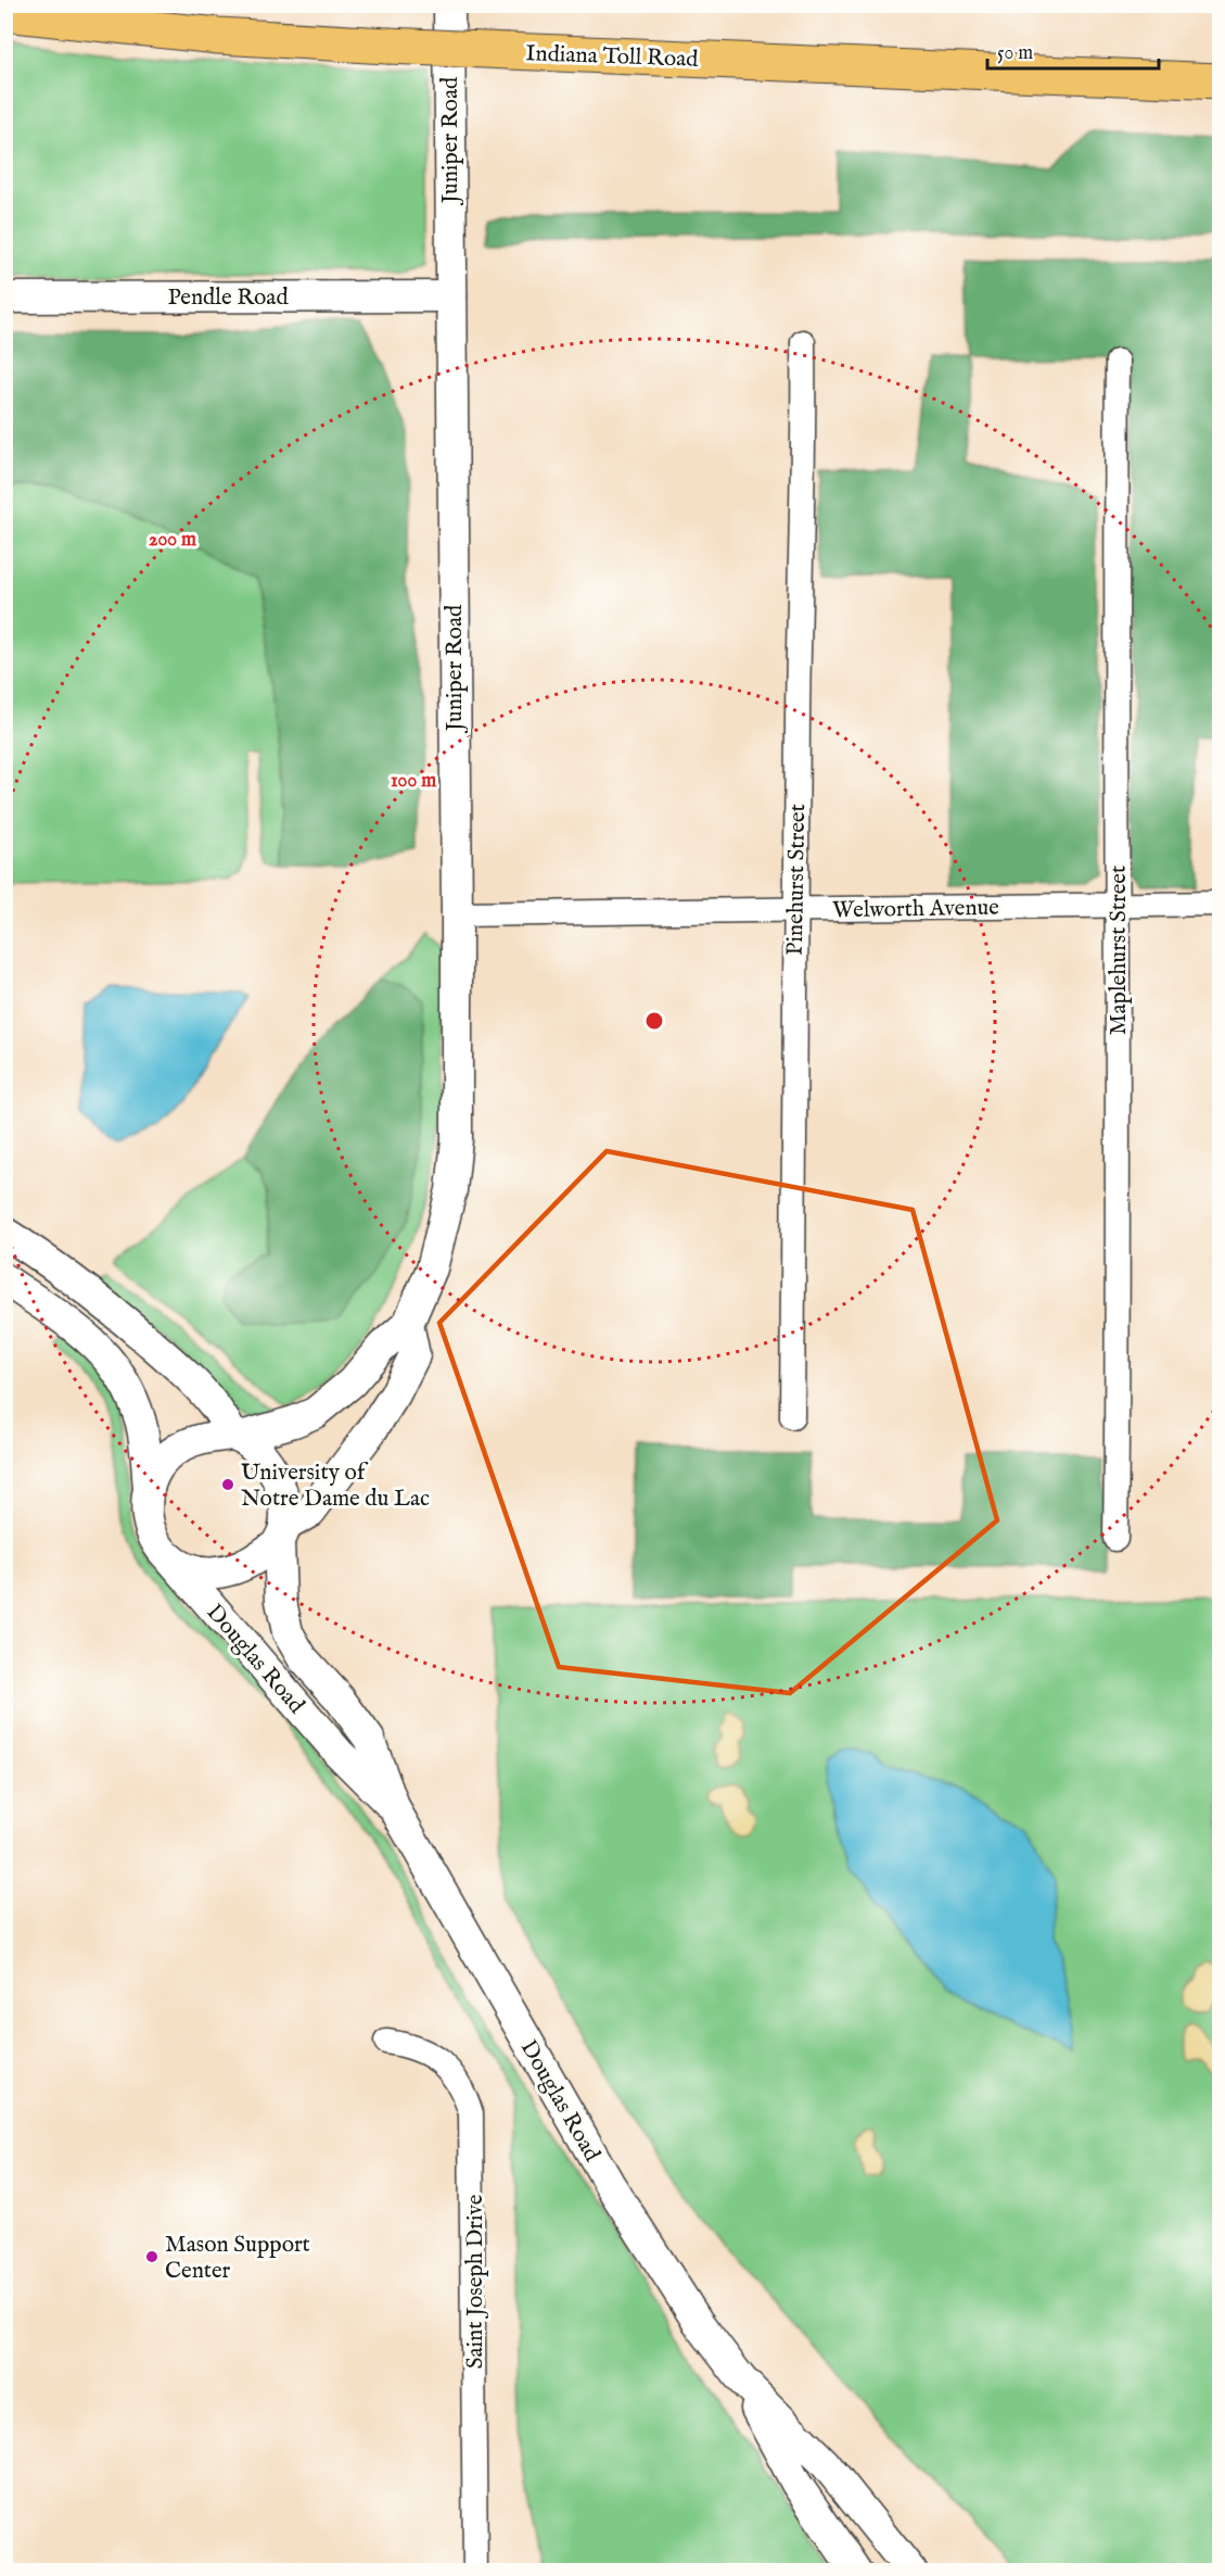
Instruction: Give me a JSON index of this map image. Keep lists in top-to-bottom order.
{
  "streets": {
    "highway": ["Indiana Toll Road"],
    "street": [
      "Juniper Road",
      "Pendle Road",
      "Pinehurst Street",
      "Welworth Avenue",
      "Maplehurst Street",
      "Douglas Road",
      "Saint Joseph Drive"
    ]
  },
  "crossings": [
    ["Juniper Road", "Pendle Road"],
    ["Juniper Road", "Welworth Avenue"],
    ["Juniper Road", "Douglas Road"],
    ["Pinehurst Street", "Welworth Avenue"],
    ["Welworth Avenue", "Maplehurst Street"]
  ],
  "places": ["University of Notre Dame du Lac", "Mason Support Center"],
  "scale_bar": "50 m",
  "rings": ["200 m", "100 m"]
}
